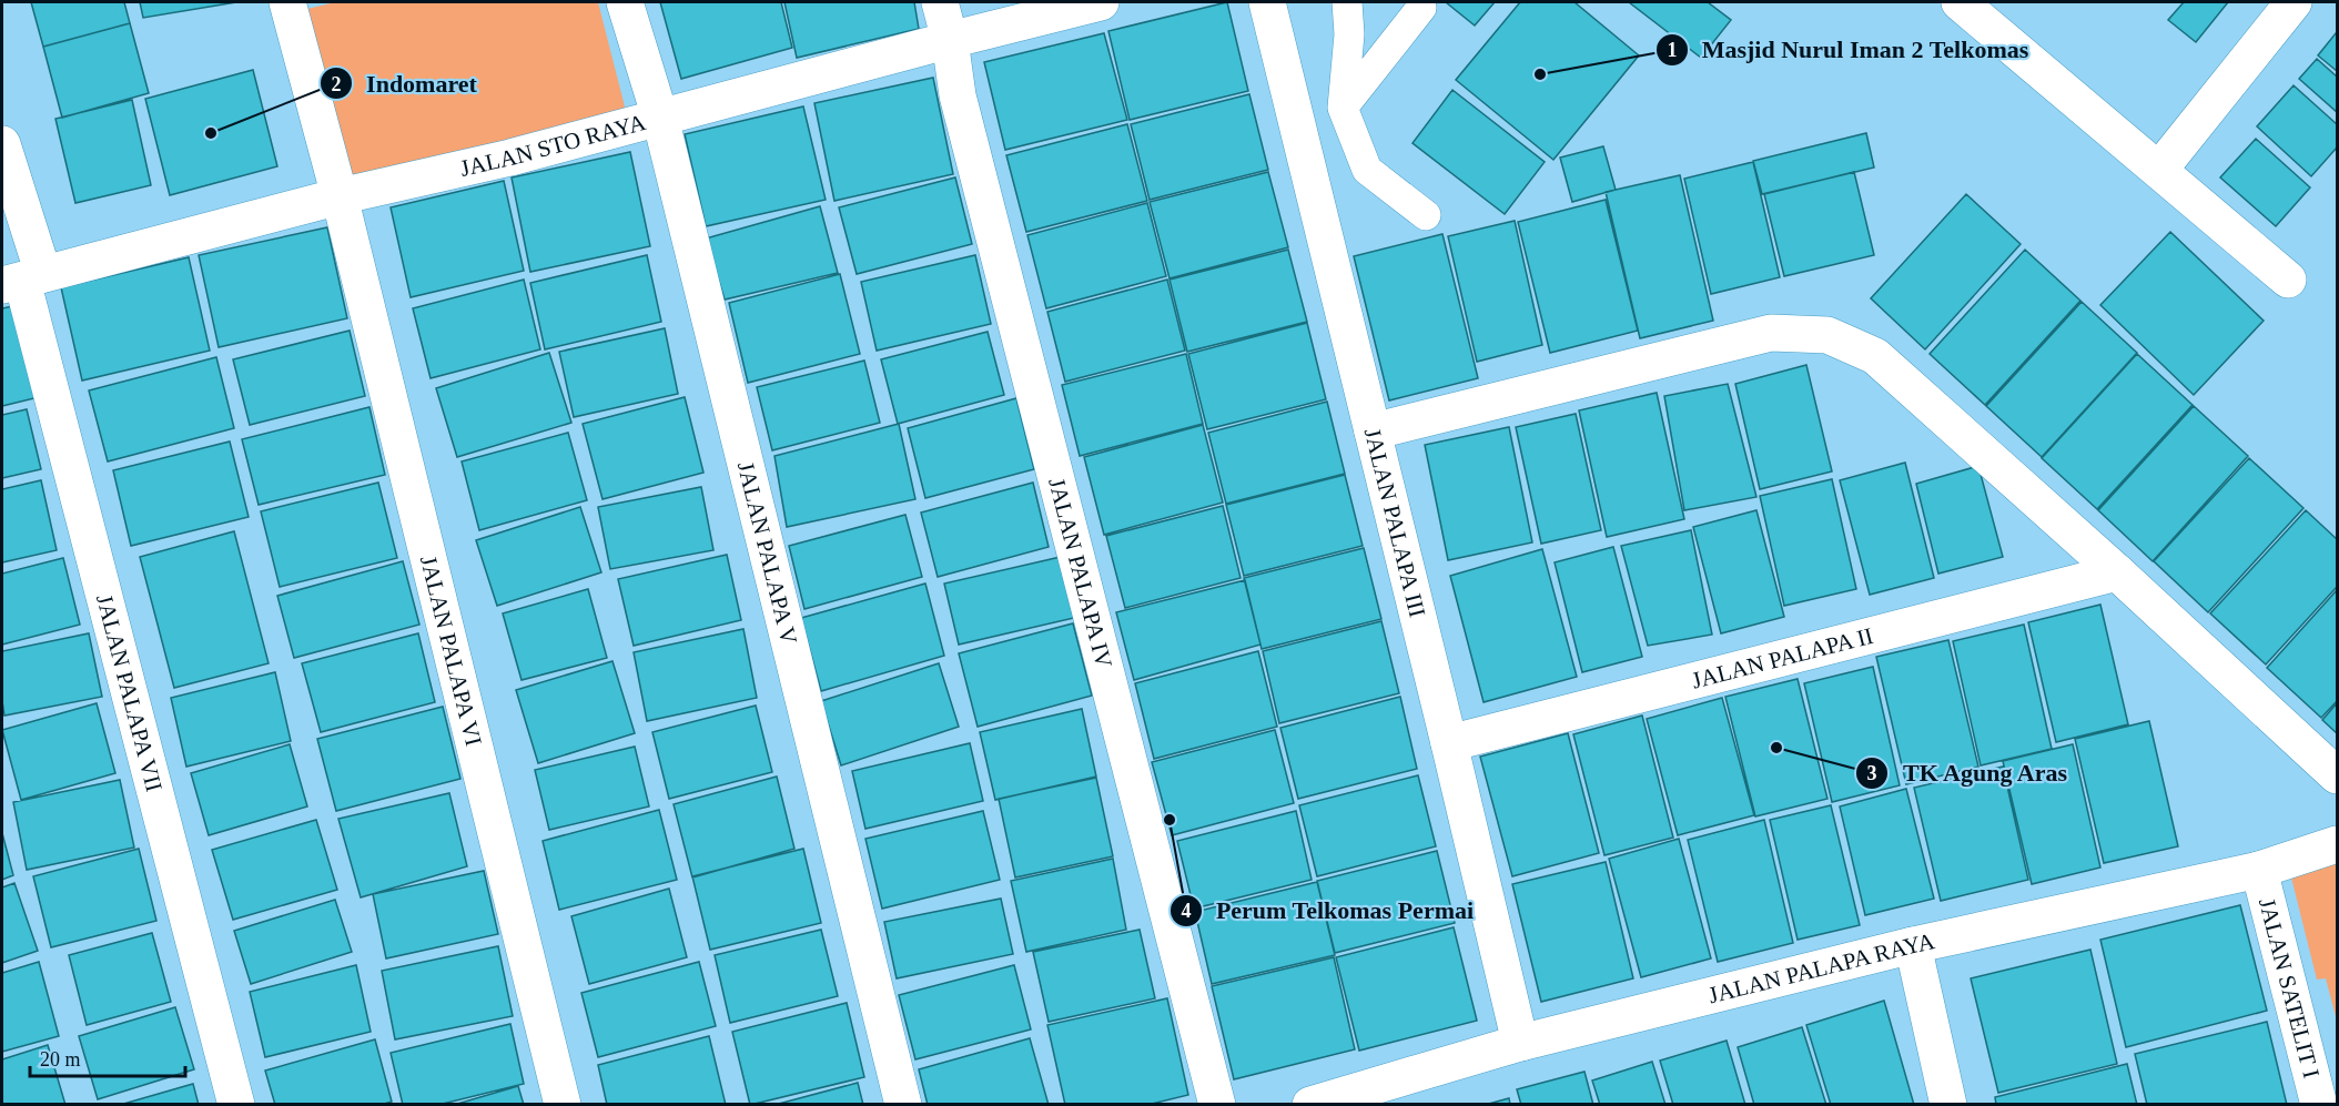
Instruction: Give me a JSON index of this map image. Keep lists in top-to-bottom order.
{
  "streets": {
    "street": [
      "JALAN STO RAYA",
      "JALAN PALAPA III",
      "JALAN PALAPA V",
      "JALAN PALAPA IV",
      "JALAN PALAPA VI",
      "JALAN PALAPA II",
      "JALAN PALAPA VII",
      "JALAN PALAPA RAYA",
      "JALAN SATELIT I"
    ]
  },
  "crossings": [
    ["JALAN STO RAYA", "JALAN PALAPA V"],
    ["JALAN STO RAYA", "JALAN PALAPA IV"],
    ["JALAN STO RAYA", "JALAN PALAPA VI"],
    ["JALAN STO RAYA", "JALAN PALAPA VII"],
    ["JALAN PALAPA III", "JALAN PALAPA II"],
    ["JALAN PALAPA III", "JALAN PALAPA RAYA"],
    ["JALAN PALAPA RAYA", "JALAN SATELIT I"]
  ],
  "places": [
    "Masjid Nurul Iman 2 Telkomas",
    "Indomaret",
    "TK Agung Aras",
    "Perum Telkomas Permai"
  ],
  "scale_bar": "20 m"
}
